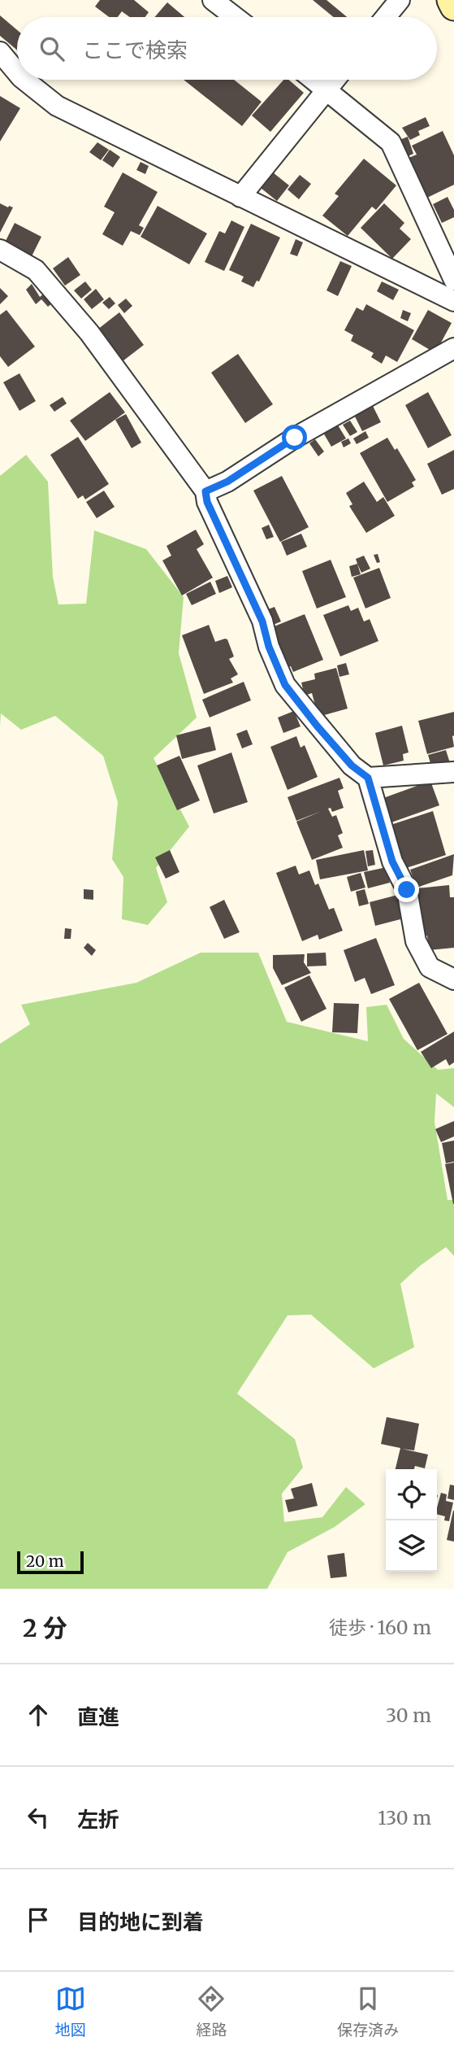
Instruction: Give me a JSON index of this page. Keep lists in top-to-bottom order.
{
  "scale_bar": "20 m",
  "page": {
    "search": "ここで検索",
    "scale": "20 m",
    "heading": ["2 分", "徒歩 · 160 m"],
    "list": [
      ["直進", "30 m"],
      ["左折", "130 m"],
      "目的地に到着"
    ],
    "nav": ["地図", "経路", "保存済み"]
  }
}
